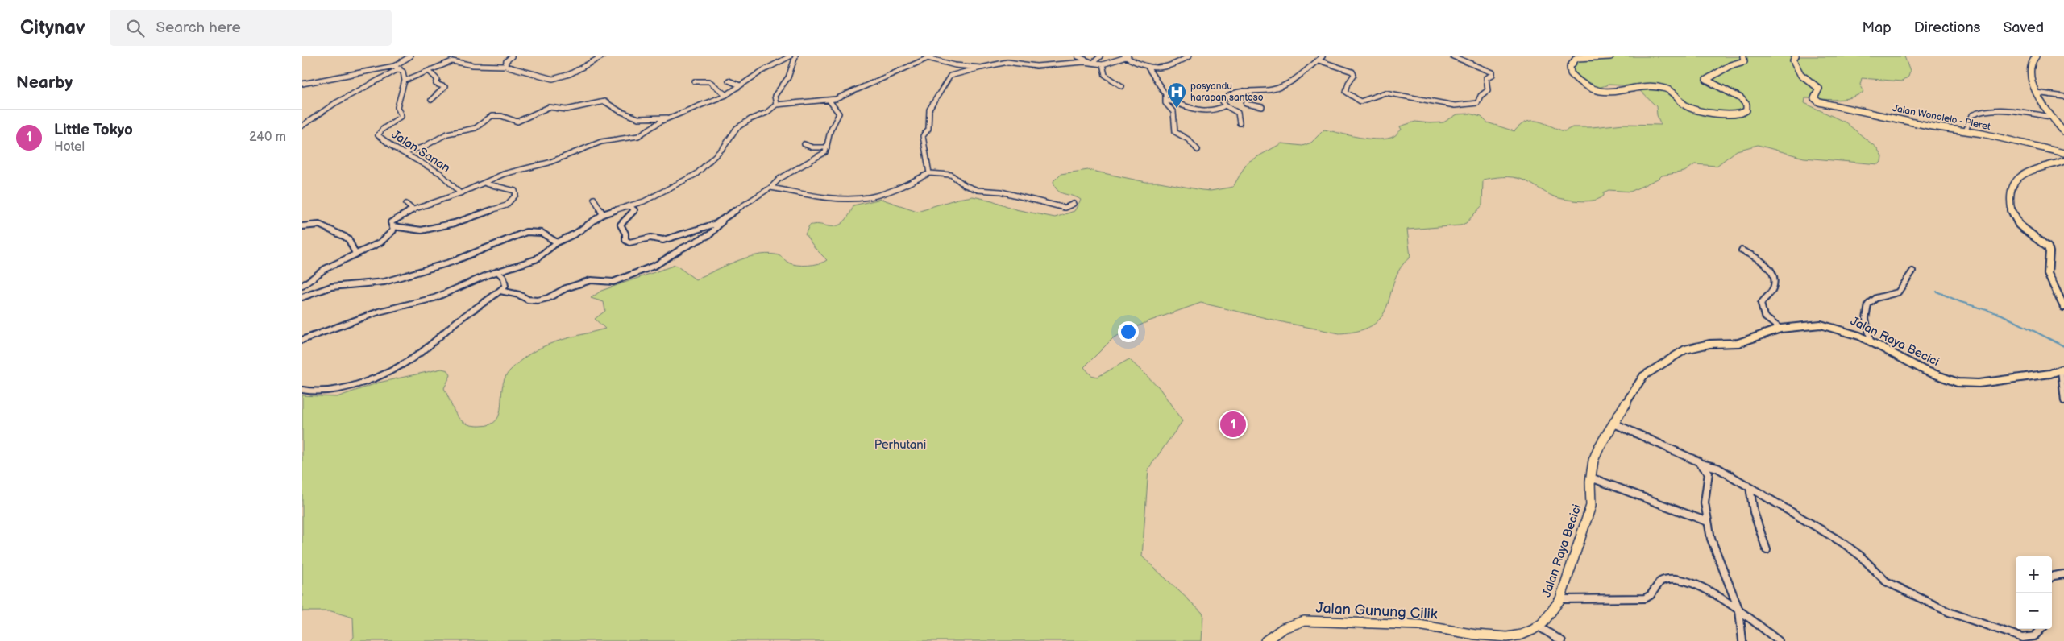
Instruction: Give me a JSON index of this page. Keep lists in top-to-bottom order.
{
  "streets": {
    "main road": ["Jalan Wonolelo - Pleret", "Jalan Raya Becici", "Jalan Gunung Cilik"],
    "street": ["Jalan Sanan"]
  },
  "crossings": [
    ["Jalan Raya Becici", "Jalan Gunung Cilik"]
  ],
  "parks": ["Perhutani"],
  "places": {
    "hospital": ["posyandu harapan santoso"]
  },
  "page": {
    "header": "Citynav",
    "search": "Search here",
    "nav": ["Map", "Directions", "Saved"],
    "heading": "Nearby",
    "list": [
      {
        "mark": "1",
        "name": "Little Tokyo",
        "note": "Hotel",
        "value": "240 m"
      }
    ],
    "pins": "1",
    "map_buttons": ["+", "−"]
  }
}
